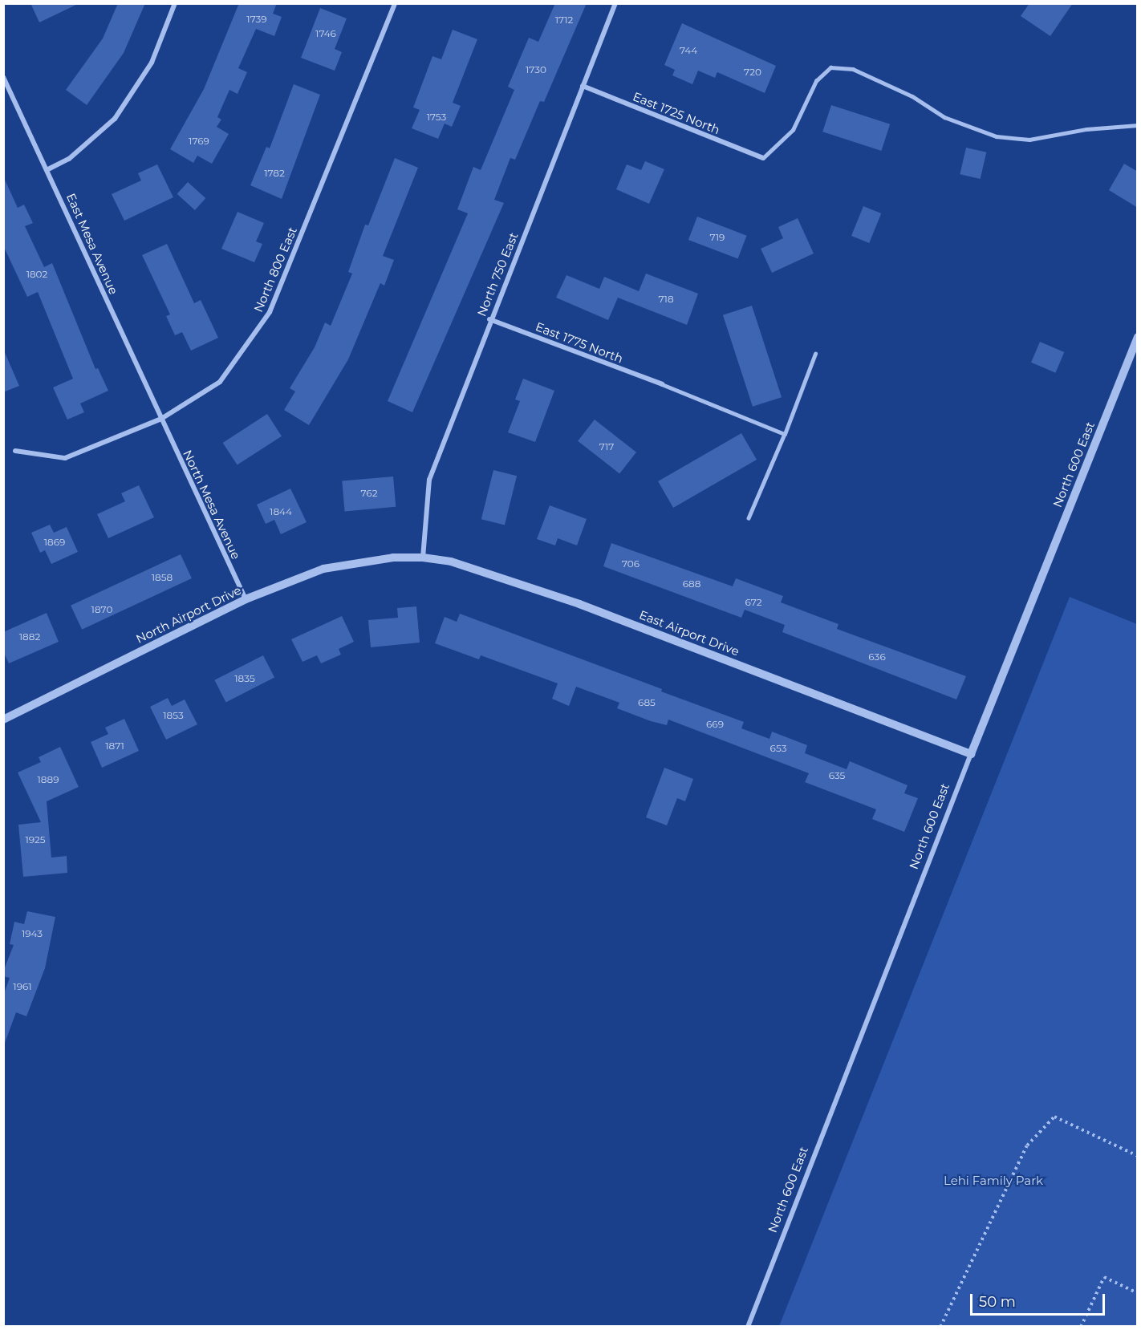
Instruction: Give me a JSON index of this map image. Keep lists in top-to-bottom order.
{
  "streets": {
    "street": [
      "East 1725 North",
      "East Mesa Avenue",
      "North 800 East",
      "North 750 East",
      "East 1775 North",
      "North 600 East",
      "North Mesa Avenue",
      "North Airport Drive",
      "East Airport Drive"
    ]
  },
  "crossings": [
    ["East 1725 North", "North 750 East"],
    ["East Mesa Avenue", "North 800 East"],
    ["East Mesa Avenue", "North Mesa Avenue"],
    ["North 800 East", "North Mesa Avenue"],
    ["North 750 East", "East 1775 North"],
    ["North 750 East", "East Airport Drive"],
    ["North 600 East", "East Airport Drive"],
    ["North Mesa Avenue", "North Airport Drive"],
    ["North Airport Drive", "East Airport Drive"]
  ],
  "parks": ["Lehi Family Park"],
  "house_numbers": [
    "1739",
    "1712",
    "1746",
    "744",
    "1730",
    "720",
    "1753",
    "1769",
    "1782",
    "719",
    "1802",
    "718",
    "717",
    "762",
    "1844",
    "1869",
    "706",
    "1858",
    "688",
    "672",
    "1870",
    "1882",
    "636",
    "1835",
    "685",
    "1853",
    "669",
    "1871",
    "653",
    "635",
    "1889",
    "1925",
    "1943",
    "1961"
  ],
  "scale_bar": "50 m"
}
